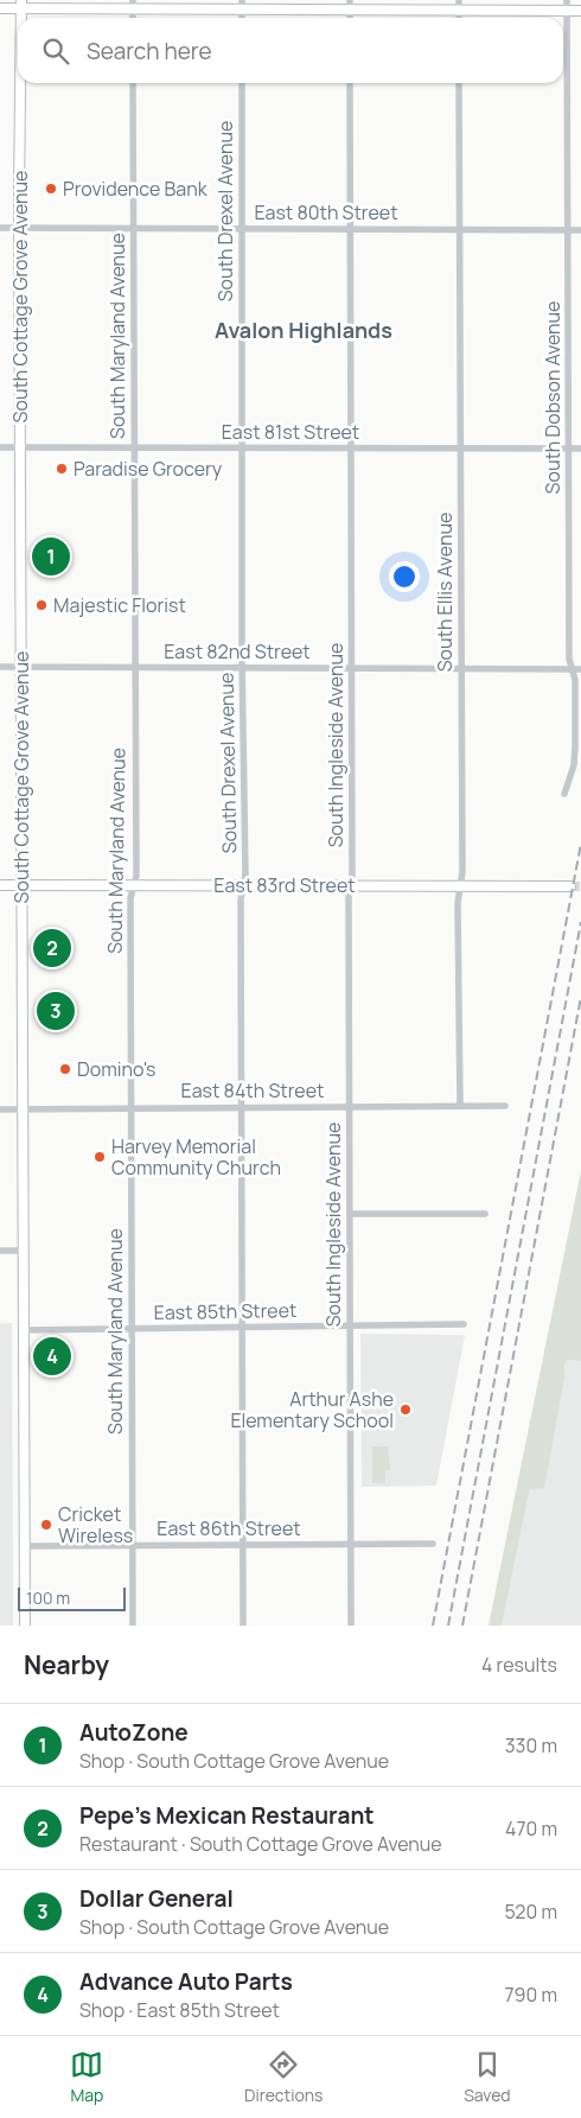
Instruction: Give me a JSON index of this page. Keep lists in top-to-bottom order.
{
  "streets": {
    "main road": ["South Cottage Grove Avenue", "East 83rd Street"],
    "street": [
      "South Drexel Avenue",
      "East 80th Street",
      "South Maryland Avenue",
      "South Dobson Avenue",
      "East 81st Street",
      "South Ellis Avenue",
      "East 82nd Street",
      "South Ingleside Avenue",
      "East 84th Street",
      "East 85th Street",
      "East 86th Street"
    ]
  },
  "crossings": [
    ["South Drexel Avenue", "East 80th Street"],
    ["South Drexel Avenue", "East 81st Street"],
    ["South Drexel Avenue", "East 82nd Street"],
    ["South Drexel Avenue", "East 83rd Street"],
    ["South Drexel Avenue", "East 84th Street"],
    ["South Drexel Avenue", "East 85th Street"],
    ["South Drexel Avenue", "East 86th Street"],
    ["East 80th Street", "South Cottage Grove Avenue"],
    ["East 80th Street", "South Maryland Avenue"],
    ["East 80th Street", "South Dobson Avenue"],
    ["East 80th Street", "South Ellis Avenue"],
    ["East 80th Street", "South Ingleside Avenue"],
    ["South Cottage Grove Avenue", "East 81st Street"],
    ["South Cottage Grove Avenue", "East 82nd Street"],
    ["South Cottage Grove Avenue", "East 83rd Street"],
    ["South Cottage Grove Avenue", "East 84th Street"],
    ["South Cottage Grove Avenue", "East 85th Street"],
    ["South Cottage Grove Avenue", "East 86th Street"],
    ["South Maryland Avenue", "East 81st Street"],
    ["South Maryland Avenue", "East 82nd Street"],
    ["South Maryland Avenue", "East 83rd Street"],
    ["South Maryland Avenue", "East 84th Street"],
    ["South Maryland Avenue", "East 85th Street"],
    ["South Maryland Avenue", "East 86th Street"],
    ["South Dobson Avenue", "East 81st Street"],
    ["South Dobson Avenue", "East 82nd Street"],
    ["East 81st Street", "South Ellis Avenue"],
    ["East 81st Street", "South Ingleside Avenue"],
    ["South Ellis Avenue", "East 82nd Street"],
    ["South Ellis Avenue", "East 83rd Street"],
    ["South Ellis Avenue", "East 84th Street"],
    ["East 82nd Street", "South Ingleside Avenue"],
    ["South Ingleside Avenue", "East 83rd Street"],
    ["South Ingleside Avenue", "East 84th Street"],
    ["South Ingleside Avenue", "East 85th Street"],
    ["South Ingleside Avenue", "East 86th Street"]
  ],
  "districts": ["Avalon Highlands"],
  "places": [
    "Providence Bank",
    "Paradise Grocery",
    "Majestic Florist",
    "Domino's",
    "Harvey Memorial Community Church",
    "Arthur Ashe Elementary School",
    "Cricket Wireless"
  ],
  "scale_bar": "100 m",
  "page": {
    "search": "Search here",
    "pins": [
      "1",
      "2",
      "3",
      "4"
    ],
    "scale": "100 m",
    "heading": ["Nearby", "4 results"],
    "list": [
      {
        "mark": "1",
        "name": "AutoZone",
        "note": "Shop · South Cottage Grove Avenue",
        "value": "330 m"
      },
      {
        "mark": "2",
        "name": "Pepe's Mexican Restaurant",
        "note": "Restaurant · South Cottage Grove Avenue",
        "value": "470 m"
      },
      {
        "mark": "3",
        "name": "Dollar General",
        "note": "Shop · South Cottage Grove Avenue",
        "value": "520 m"
      },
      {
        "mark": "4",
        "name": "Advance Auto Parts",
        "note": "Shop · East 85th Street",
        "value": "790 m"
      }
    ],
    "nav": ["Map", "Directions", "Saved"]
  }
}
